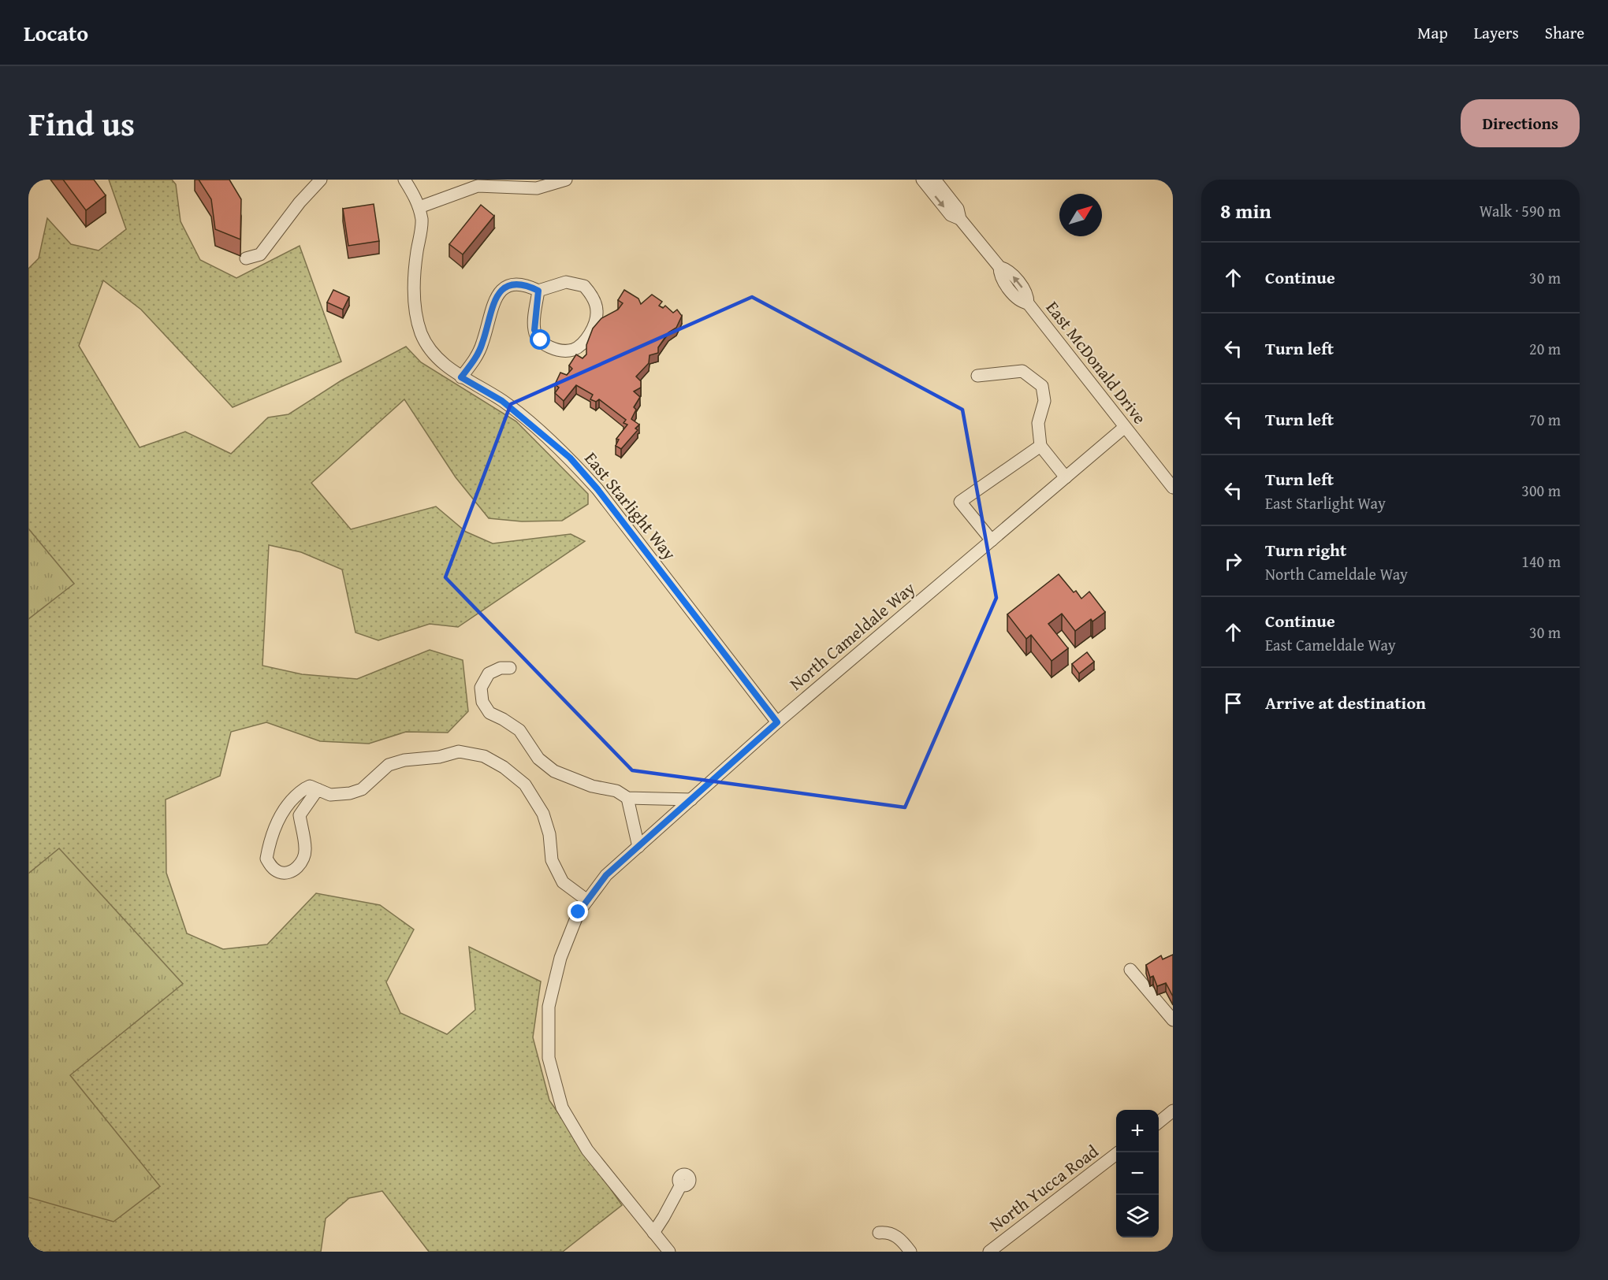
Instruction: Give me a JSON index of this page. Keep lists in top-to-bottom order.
{
  "streets": {
    "street": [
      "East McDonald Drive",
      "East Starlight Way",
      "North Cameldale Way",
      "North Yucca Road"
    ]
  },
  "crossings": [
    ["East McDonald Drive", "North Cameldale Way"],
    ["East Starlight Way", "North Cameldale Way"]
  ],
  "north": "top right",
  "page": {
    "header": "Locato",
    "nav": ["Map", "Layers", "Share"],
    "title": "Find us",
    "buttons": "Directions",
    "heading": ["8 min", "Walk · 590 m"],
    "list": [
      ["Continue", "30 m"],
      ["Turn left", "20 m"],
      ["Turn left", "70 m"],
      ["Turn left", "East Starlight Way", "300 m"],
      ["Turn right", "North Cameldale Way", "140 m"],
      ["Continue", "East Cameldale Way", "30 m"],
      "Arrive at destination"
    ],
    "map_buttons": ["+", "−"]
  }
}
